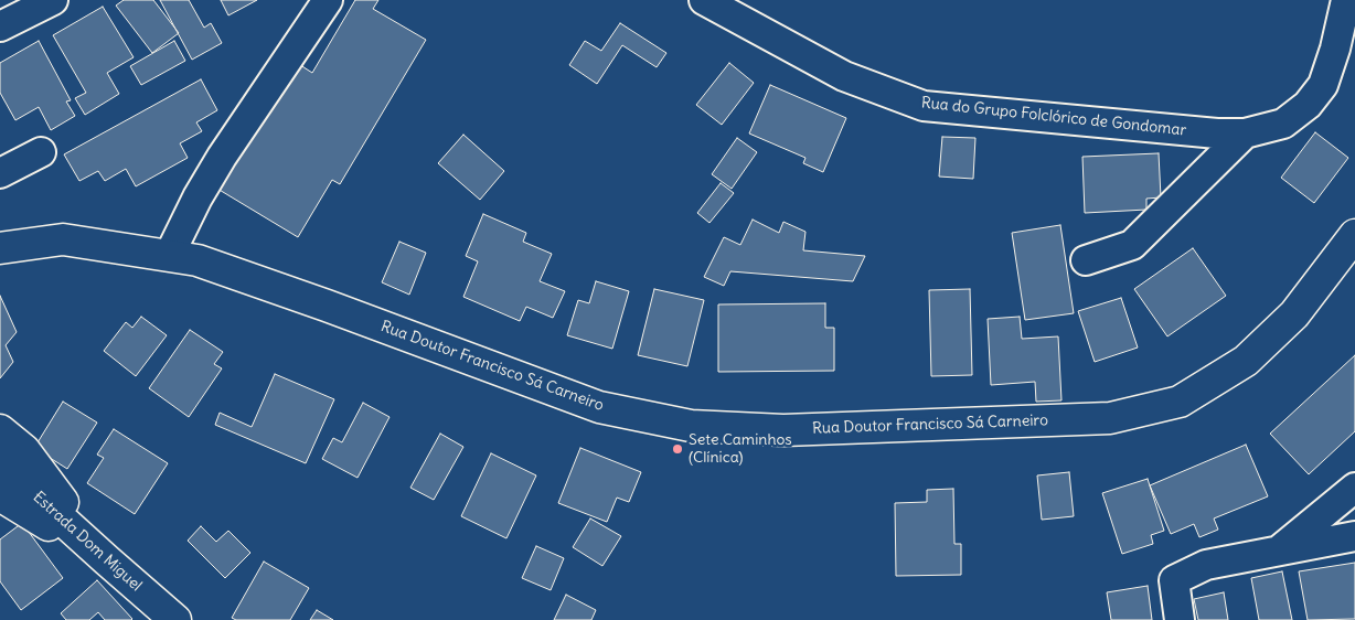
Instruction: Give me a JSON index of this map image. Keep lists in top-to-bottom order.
{
  "streets": {
    "main road": ["Rua Doutor Francisco Sá Carneiro", "Estrada Dom Miguel"],
    "street": ["Rua do Grupo Folclórico de Gondomar"]
  },
  "places": ["Sete Caminhos (Clínica)"]
}
